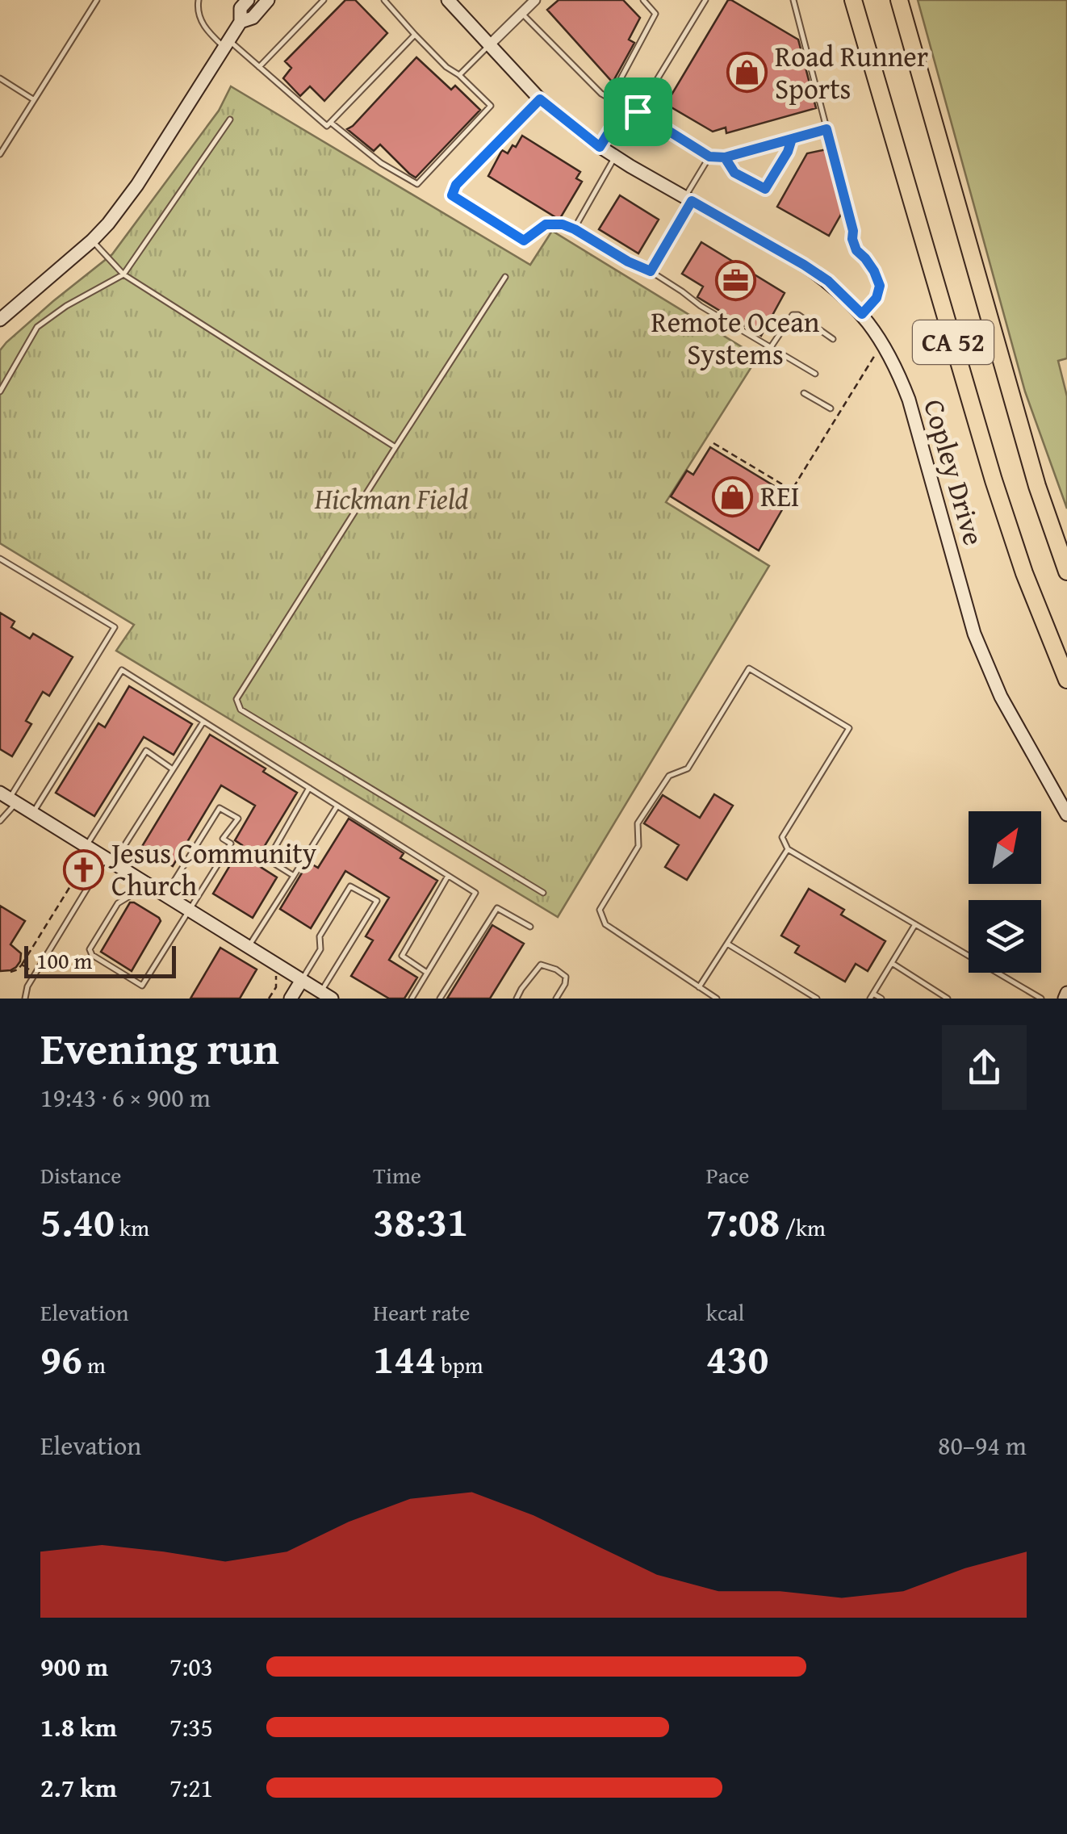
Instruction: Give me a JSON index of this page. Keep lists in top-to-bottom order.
{
  "streets": {
    "highway": ["CA 52"],
    "street": ["Copley Drive"]
  },
  "parks": ["Hickman Field"],
  "places": {
    "shop": ["Road Runner Sports", "REI"],
    "office": ["Remote Ocean Systems"],
    "church": ["Jesus Community Church"]
  },
  "scale_bar": "100 m",
  "north": "top right",
  "page": {
    "scale": "100 m",
    "heading": ["Evening run", "19:43 · 6 × 900 m"],
    "stats": [
      ["Distance", "5.40 km"],
      ["Time", "38:31"],
      ["Pace", "7:08 /km"],
      ["Elevation", "96 m"],
      ["Heart rate", "144 bpm"],
      ["kcal", "430"]
    ],
    "chart": ["Elevation", "80–94 m"],
    "list": [
      {
        "name": "900 m",
        "note": "7:03"
      },
      {
        "name": "1.8 km",
        "note": "7:35"
      },
      {
        "name": "2.7 km",
        "note": "7:21"
      }
    ]
  }
}
